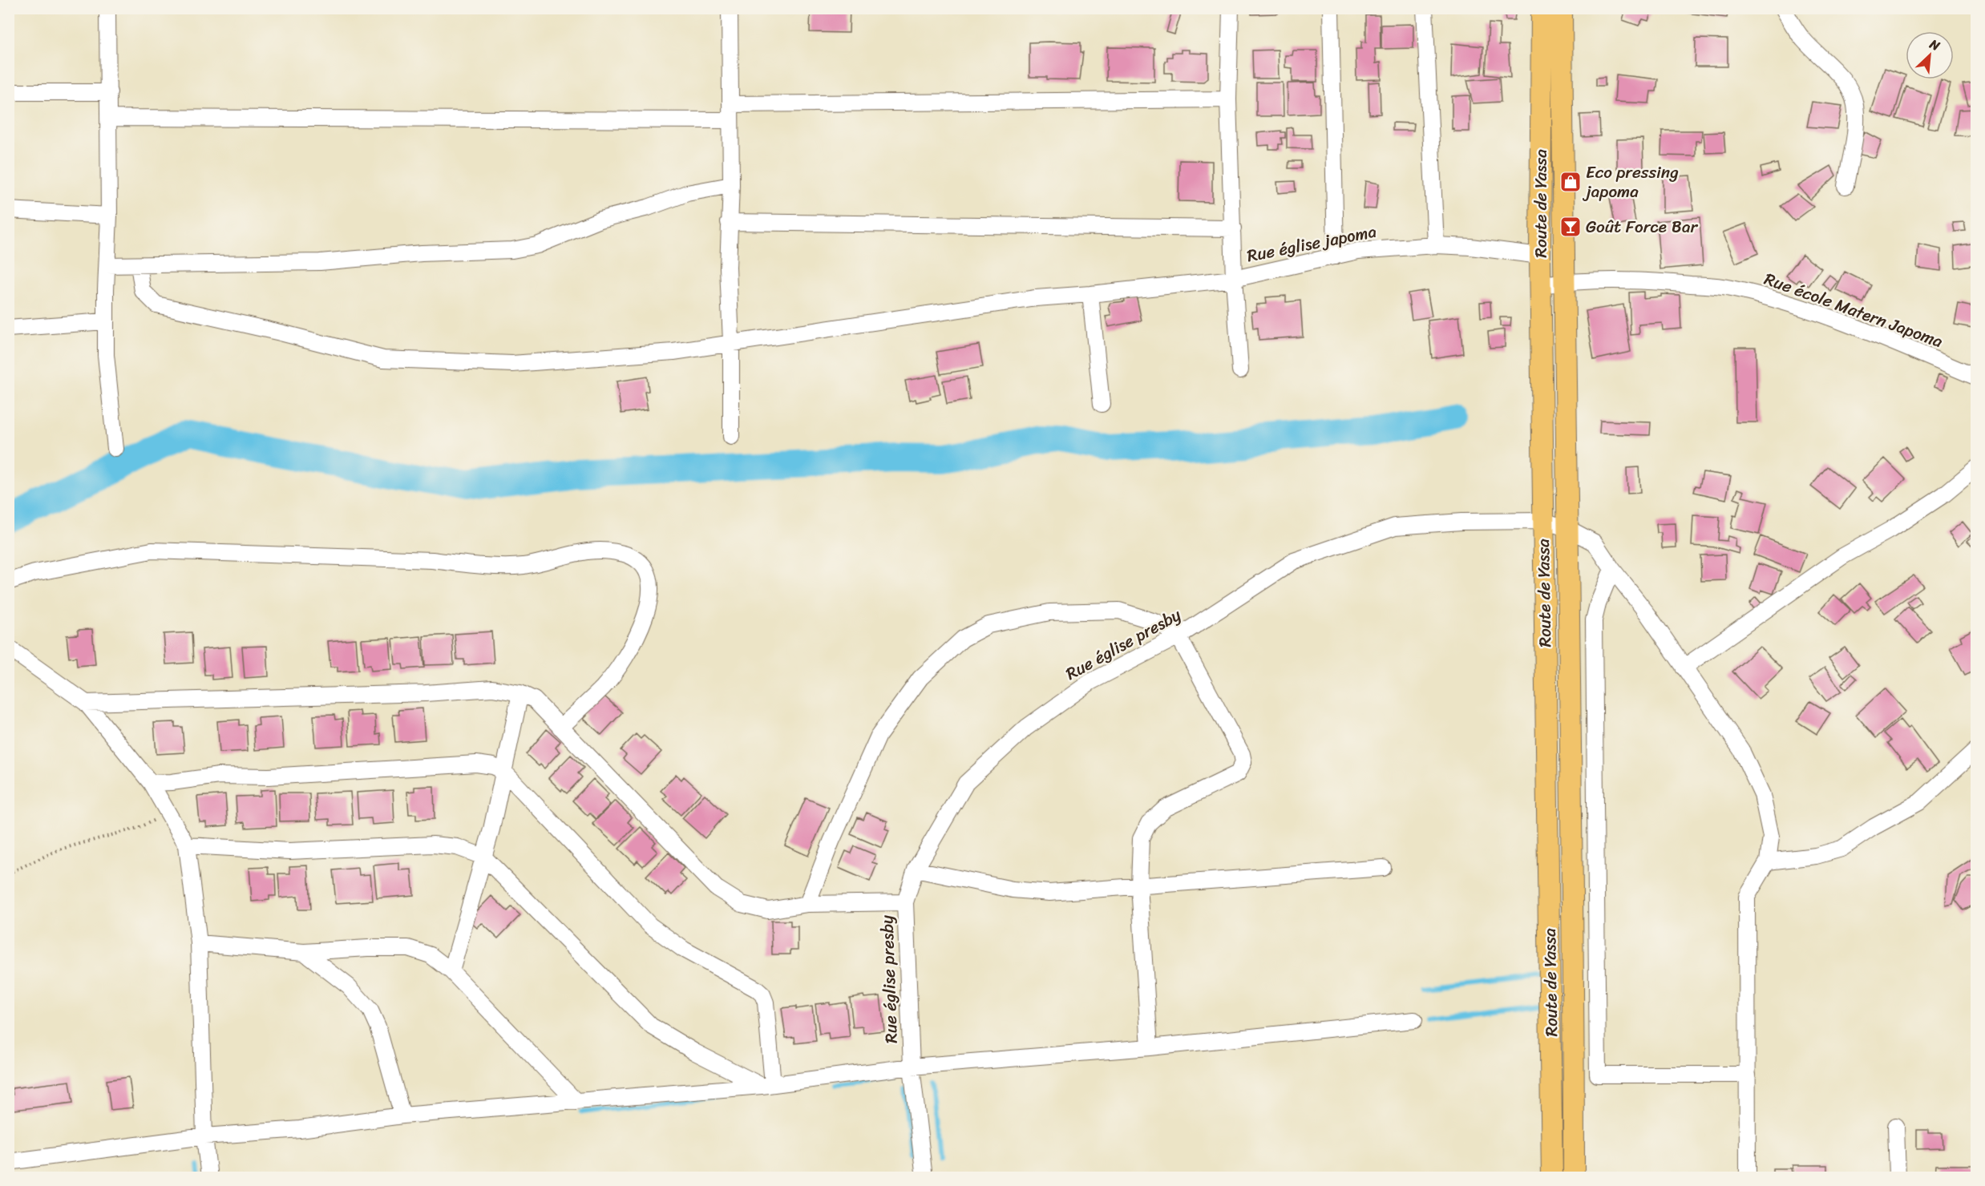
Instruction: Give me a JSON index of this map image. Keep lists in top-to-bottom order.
{
  "streets": {
    "main road": ["Route de Yassa"],
    "street": ["Rue église japoma", "Rue école Matern Japoma", "Rue église presby"]
  },
  "crossings": [
    ["Route de Yassa", "Rue église japoma"],
    ["Route de Yassa", "Rue école Matern Japoma"],
    ["Route de Yassa", "Rue église presby"]
  ],
  "places": {
    "shop": ["Eco pressing japoma"],
    "bar": ["Goût Force Bar"]
  },
  "north": "top right"
}
